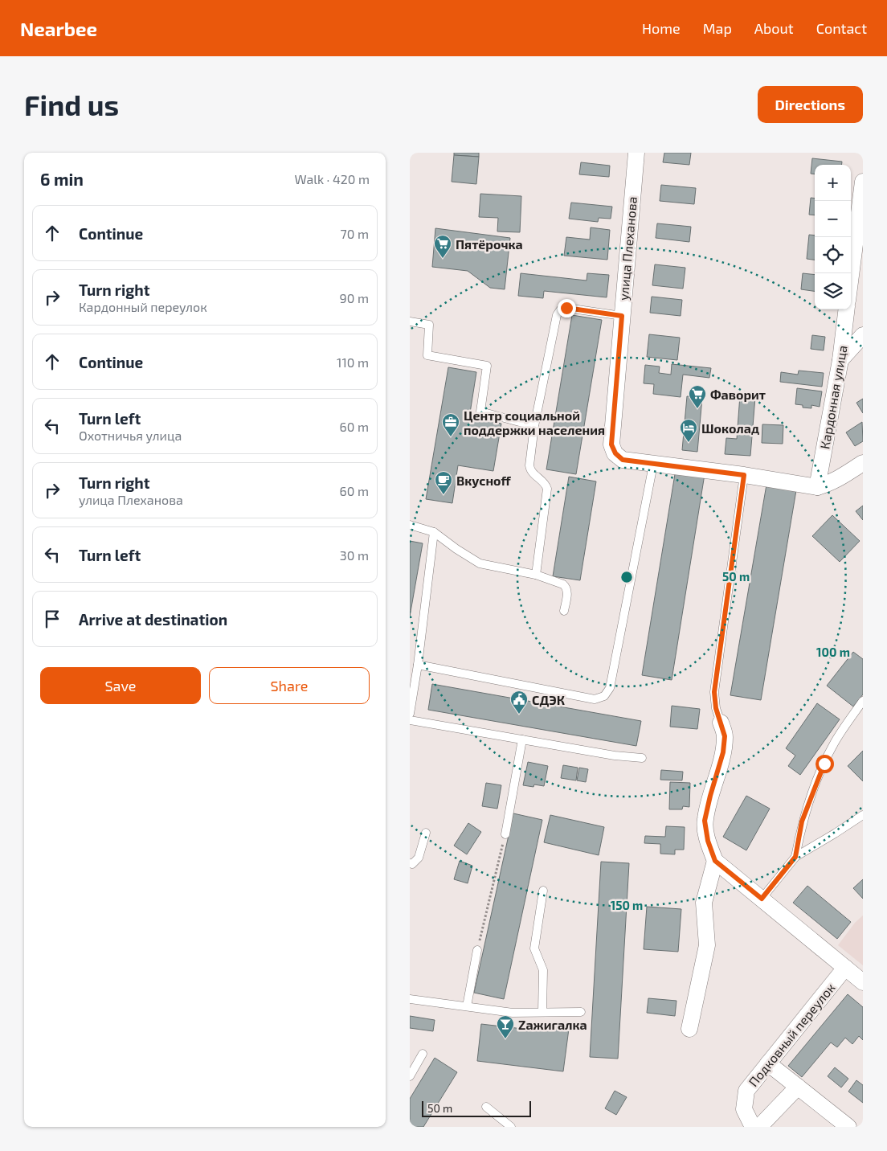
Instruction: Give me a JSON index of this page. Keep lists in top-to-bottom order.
{
  "streets": {
    "street": ["улица Плеханова", "Кардонная улица", "Подковный переулок"]
  },
  "places": {
    "supermarket": ["Пятёрочка", "Фаворит"],
    "office": ["Центр социальной поддержки населения"],
    "hotel": ["Шоколад"],
    "cafe": ["Вкусноff"],
    "public building": ["СДЭК"],
    "bar": ["Zажигалка"]
  },
  "scale_bar": "50 m",
  "page": {
    "header": "Nearbee",
    "nav": [
      "Home",
      "Map",
      "About",
      "Contact"
    ],
    "buttons": [
      "Directions",
      ["Save", "Share"]
    ],
    "title": "Find us",
    "heading": ["6 min", "Walk · 420 m"],
    "map_buttons": ["+", "−"],
    "list": [
      ["Continue", "70 m"],
      ["Turn right", "Кардонный переулок", "90 m"],
      ["Continue", "110 m"],
      ["Turn left", "Охотничья улица", "60 m"],
      ["Turn right", "улица Плеханова", "60 m"],
      ["Turn left", "30 m"],
      "Arrive at destination"
    ],
    "scale": "50 m"
  },
  "rings": ["50 m", "100 m", "150 m"]
}
